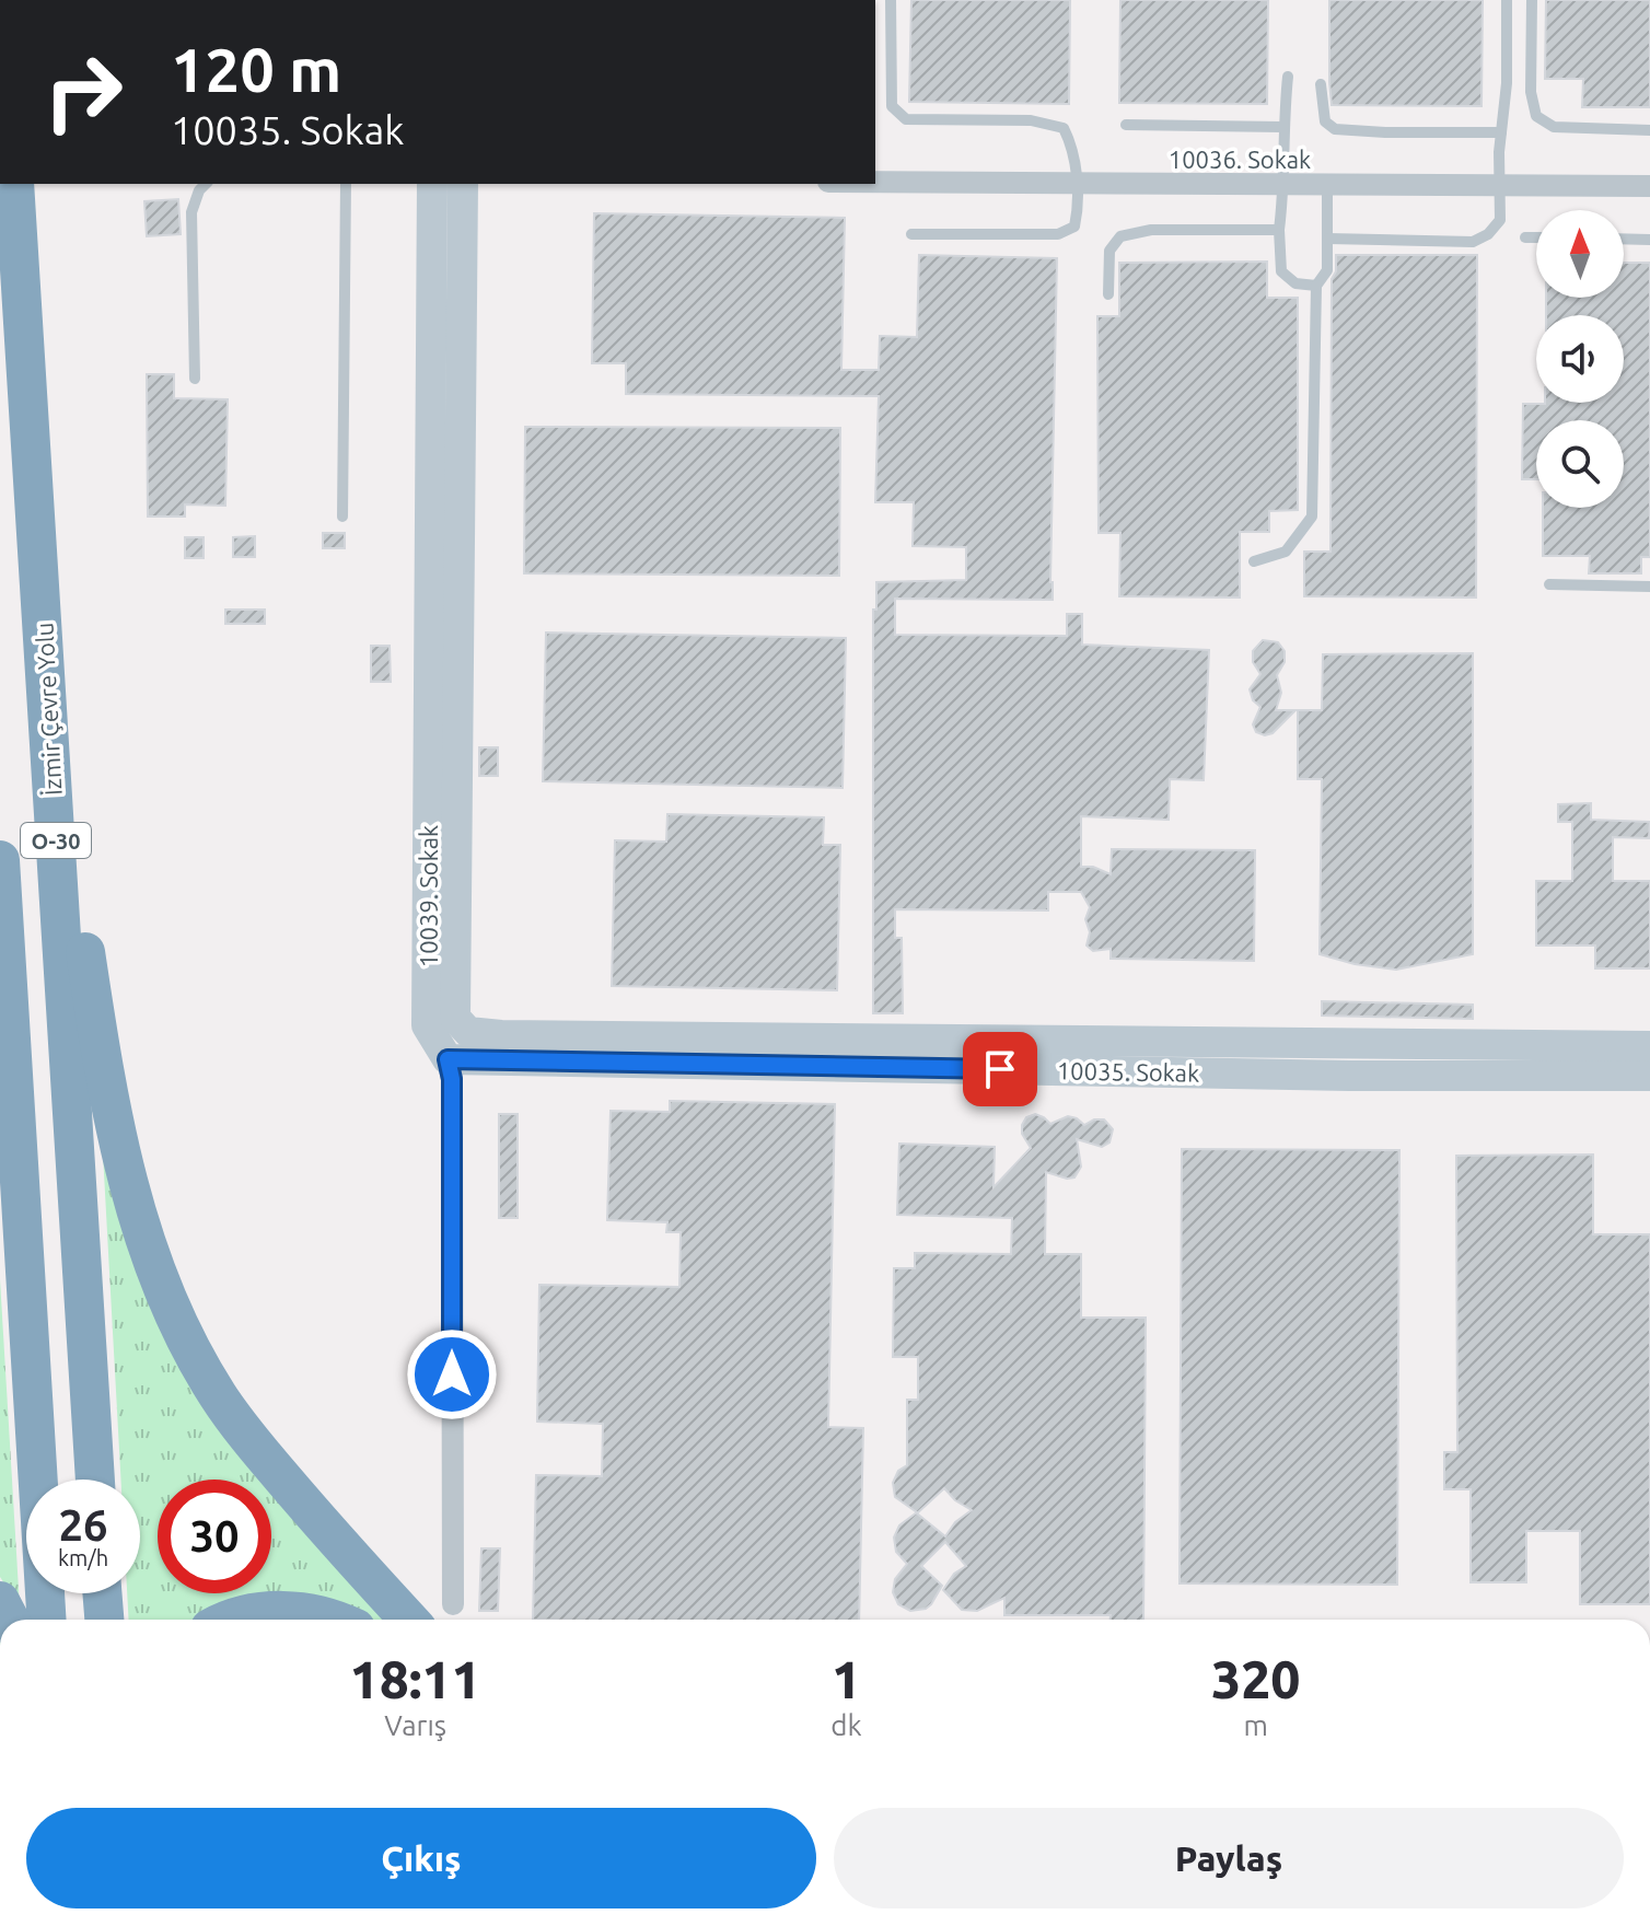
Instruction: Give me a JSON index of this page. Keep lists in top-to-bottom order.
{
  "streets": {
    "highway": ["İzmir Çevre Yolu", "O-30"],
    "street": ["10036. Sokak", "10039. Sokak", "10035. Sokak"]
  },
  "crossings": [
    ["10039. Sokak", "10035. Sokak"]
  ],
  "north": "top",
  "page": {
    "turn": ["120 m", "10035. Sokak"],
    "speed": "26 km/h",
    "limit": "30",
    "eta": [
      "18:11",
      "Varış",
      "1",
      "dk",
      "320",
      "m"
    ],
    "buttons": ["Çıkış", "Paylaş"]
  }
}
